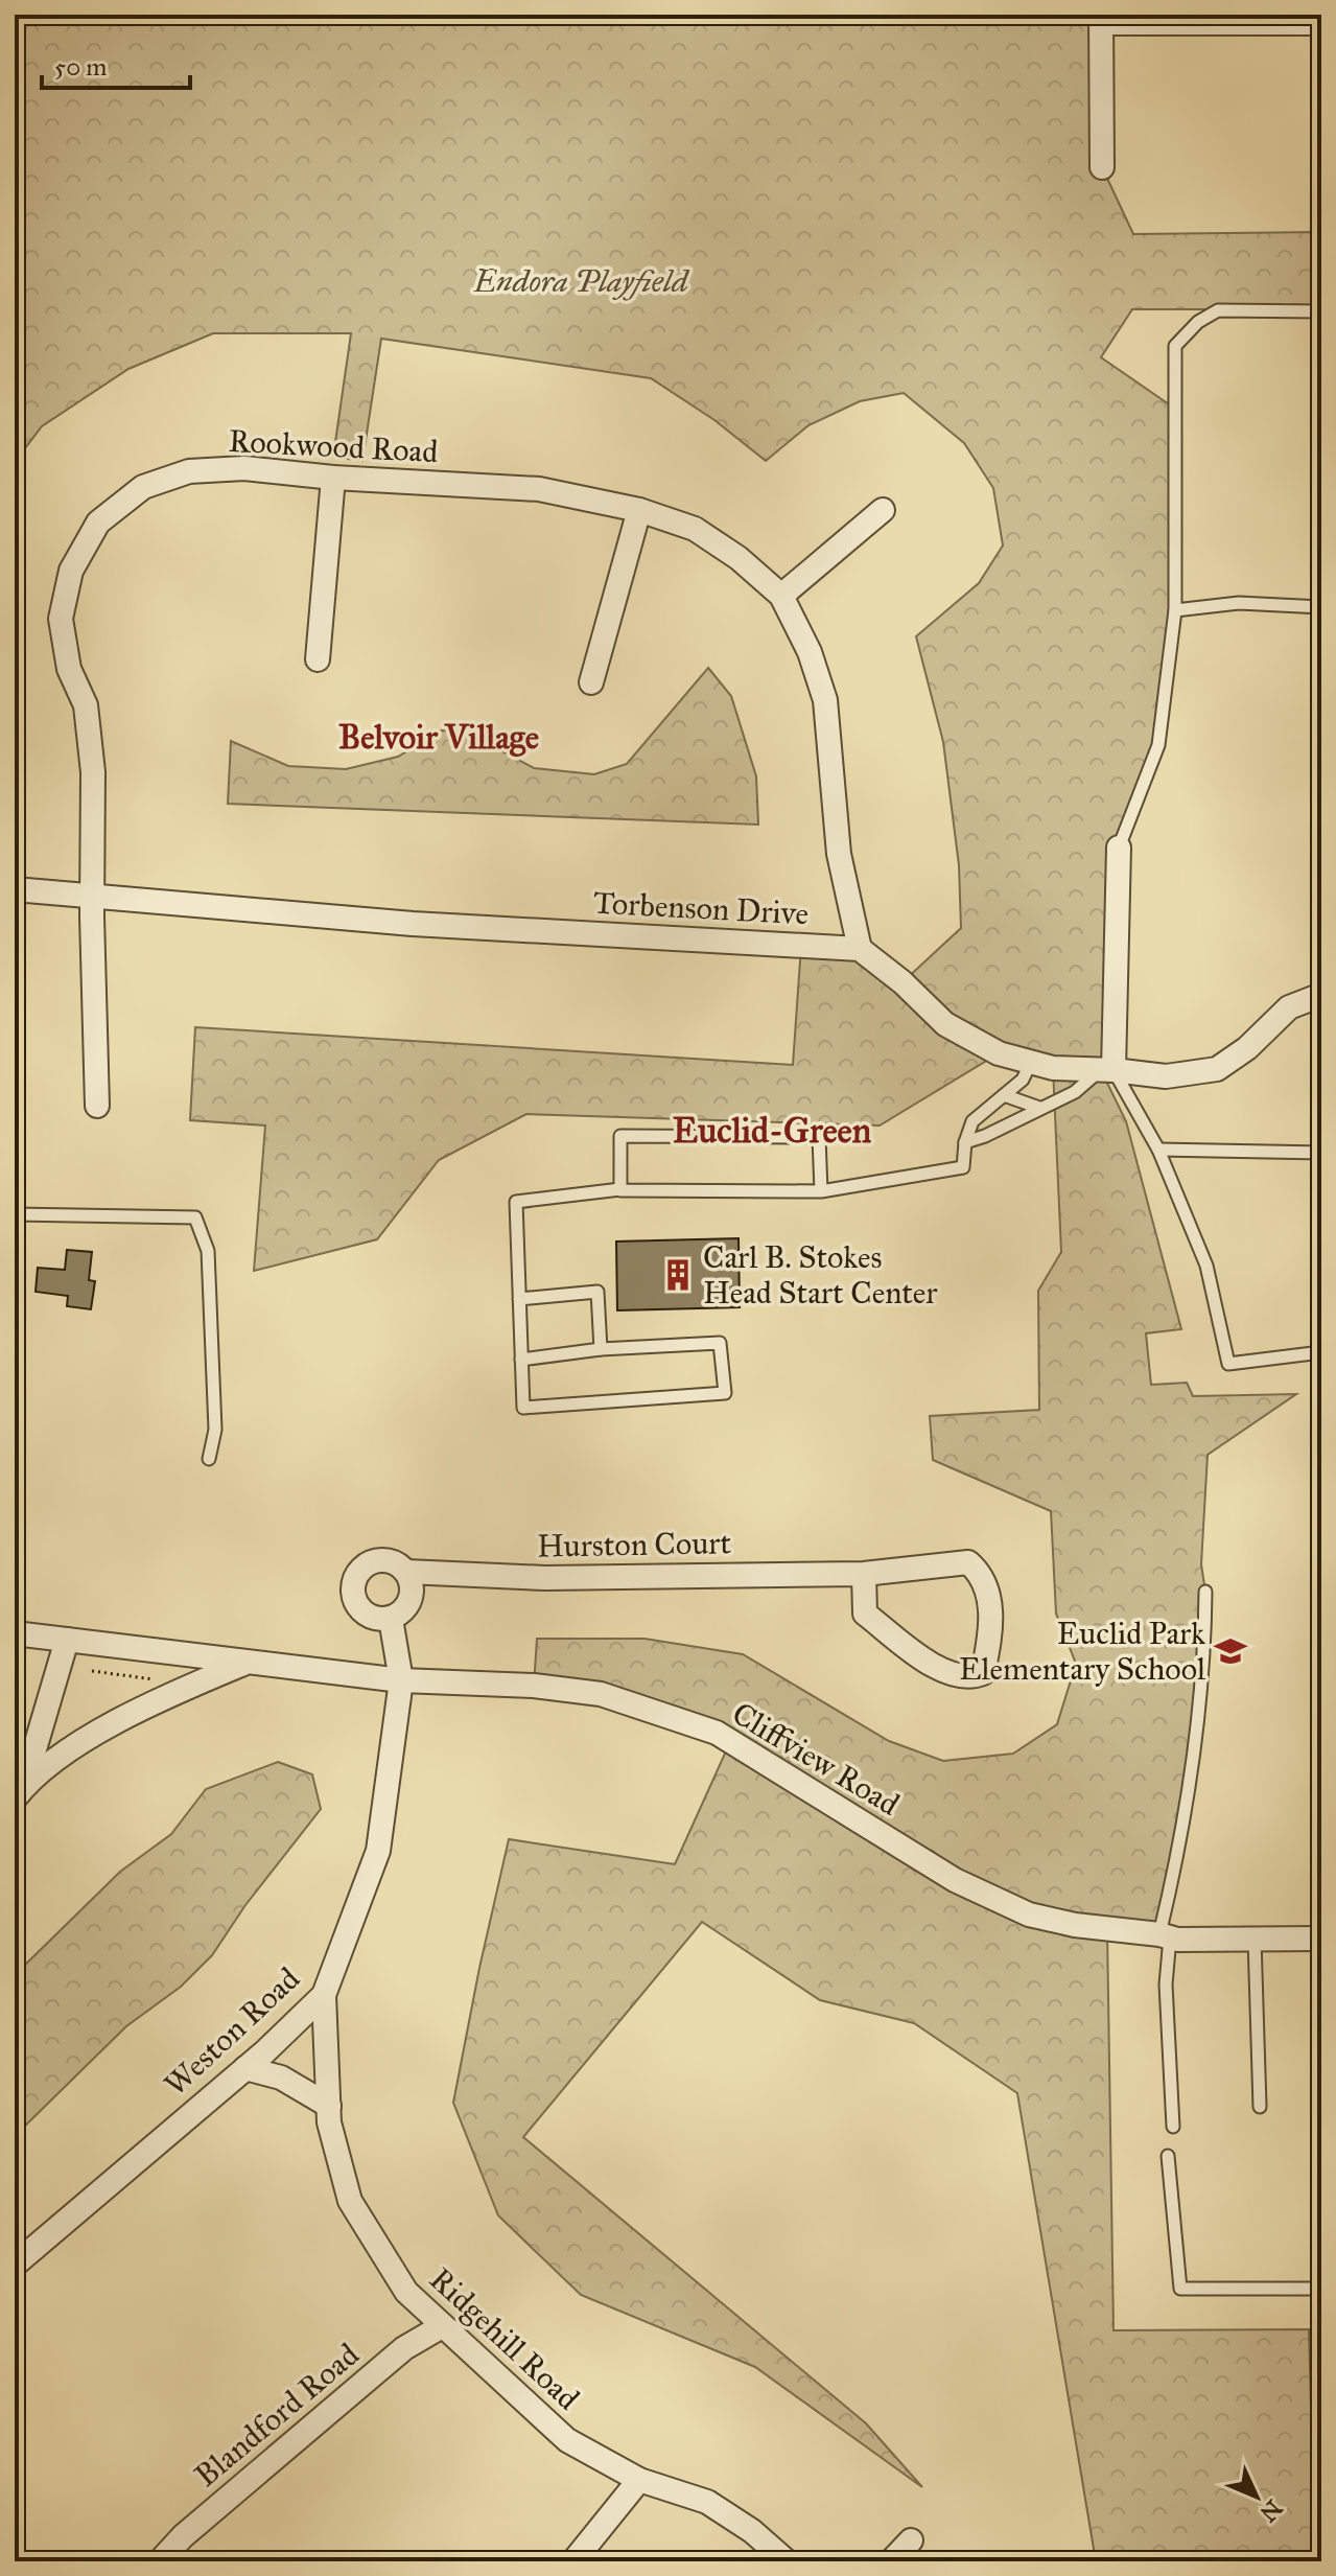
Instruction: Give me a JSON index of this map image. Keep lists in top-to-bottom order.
{
  "streets": {
    "street": [
      "Rookwood Road",
      "Torbenson Drive",
      "Hurston Court",
      "Cliffview Road",
      "Weston Road",
      "Ridgehill Road",
      "Blandford Road"
    ]
  },
  "crossings": [
    ["Rookwood Road", "Torbenson Drive"],
    ["Cliffview Road", "Weston Road"],
    ["Weston Road", "Ridgehill Road"],
    ["Ridgehill Road", "Blandford Road"]
  ],
  "districts": ["Belvoir Village", "Euclid-Green"],
  "parks": ["Endora Playfield"],
  "places": {
    "building": ["Carl B. Stokes Head Start Center"],
    "school or university": ["Euclid Park Elementary School"]
  },
  "scale_bar": "50 m",
  "north": "bottom right"
}
